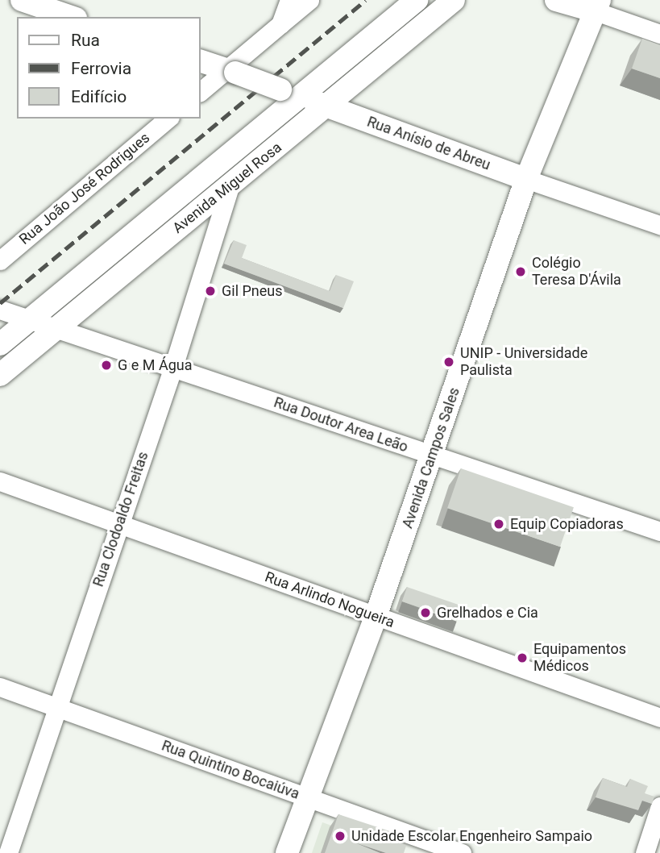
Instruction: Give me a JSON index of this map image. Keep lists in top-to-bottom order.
{
  "streets": {
    "main road": ["Rua Anísio de Abreu", "Avenida Miguel Rosa", "Avenida Campos Sales"],
    "street": [
      "Rua João José Rodrigues",
      "Rua Doutor Area Leão",
      "Rua Clodoaldo Freitas",
      "Rua Arlindo Nogueira",
      "Rua Quintino Bocaiúva"
    ]
  },
  "crossings": [
    ["Rua Anísio de Abreu", "Avenida Miguel Rosa"],
    ["Rua Anísio de Abreu", "Avenida Campos Sales"],
    ["Avenida Miguel Rosa", "Rua Doutor Area Leão"],
    ["Avenida Miguel Rosa", "Rua Clodoaldo Freitas"],
    ["Rua Doutor Area Leão", "Avenida Campos Sales"],
    ["Rua Doutor Area Leão", "Rua Clodoaldo Freitas"],
    ["Avenida Campos Sales", "Rua Arlindo Nogueira"],
    ["Avenida Campos Sales", "Rua Quintino Bocaiúva"],
    ["Rua Clodoaldo Freitas", "Rua Arlindo Nogueira"],
    ["Rua Clodoaldo Freitas", "Rua Quintino Bocaiúva"]
  ],
  "places": [
    "Colégio Teresa D'Ávila",
    "Gil Pneus",
    "UNIP - Universidade Paulista",
    "G e M Água",
    "Equip Copiadoras",
    "Grelhados e Cia",
    "Equipamentos Médicos",
    "Unidade Escolar Engenheiro Sampaio"
  ],
  "legend": ["Rua", "Ferrovia", "Edifício"]
}
